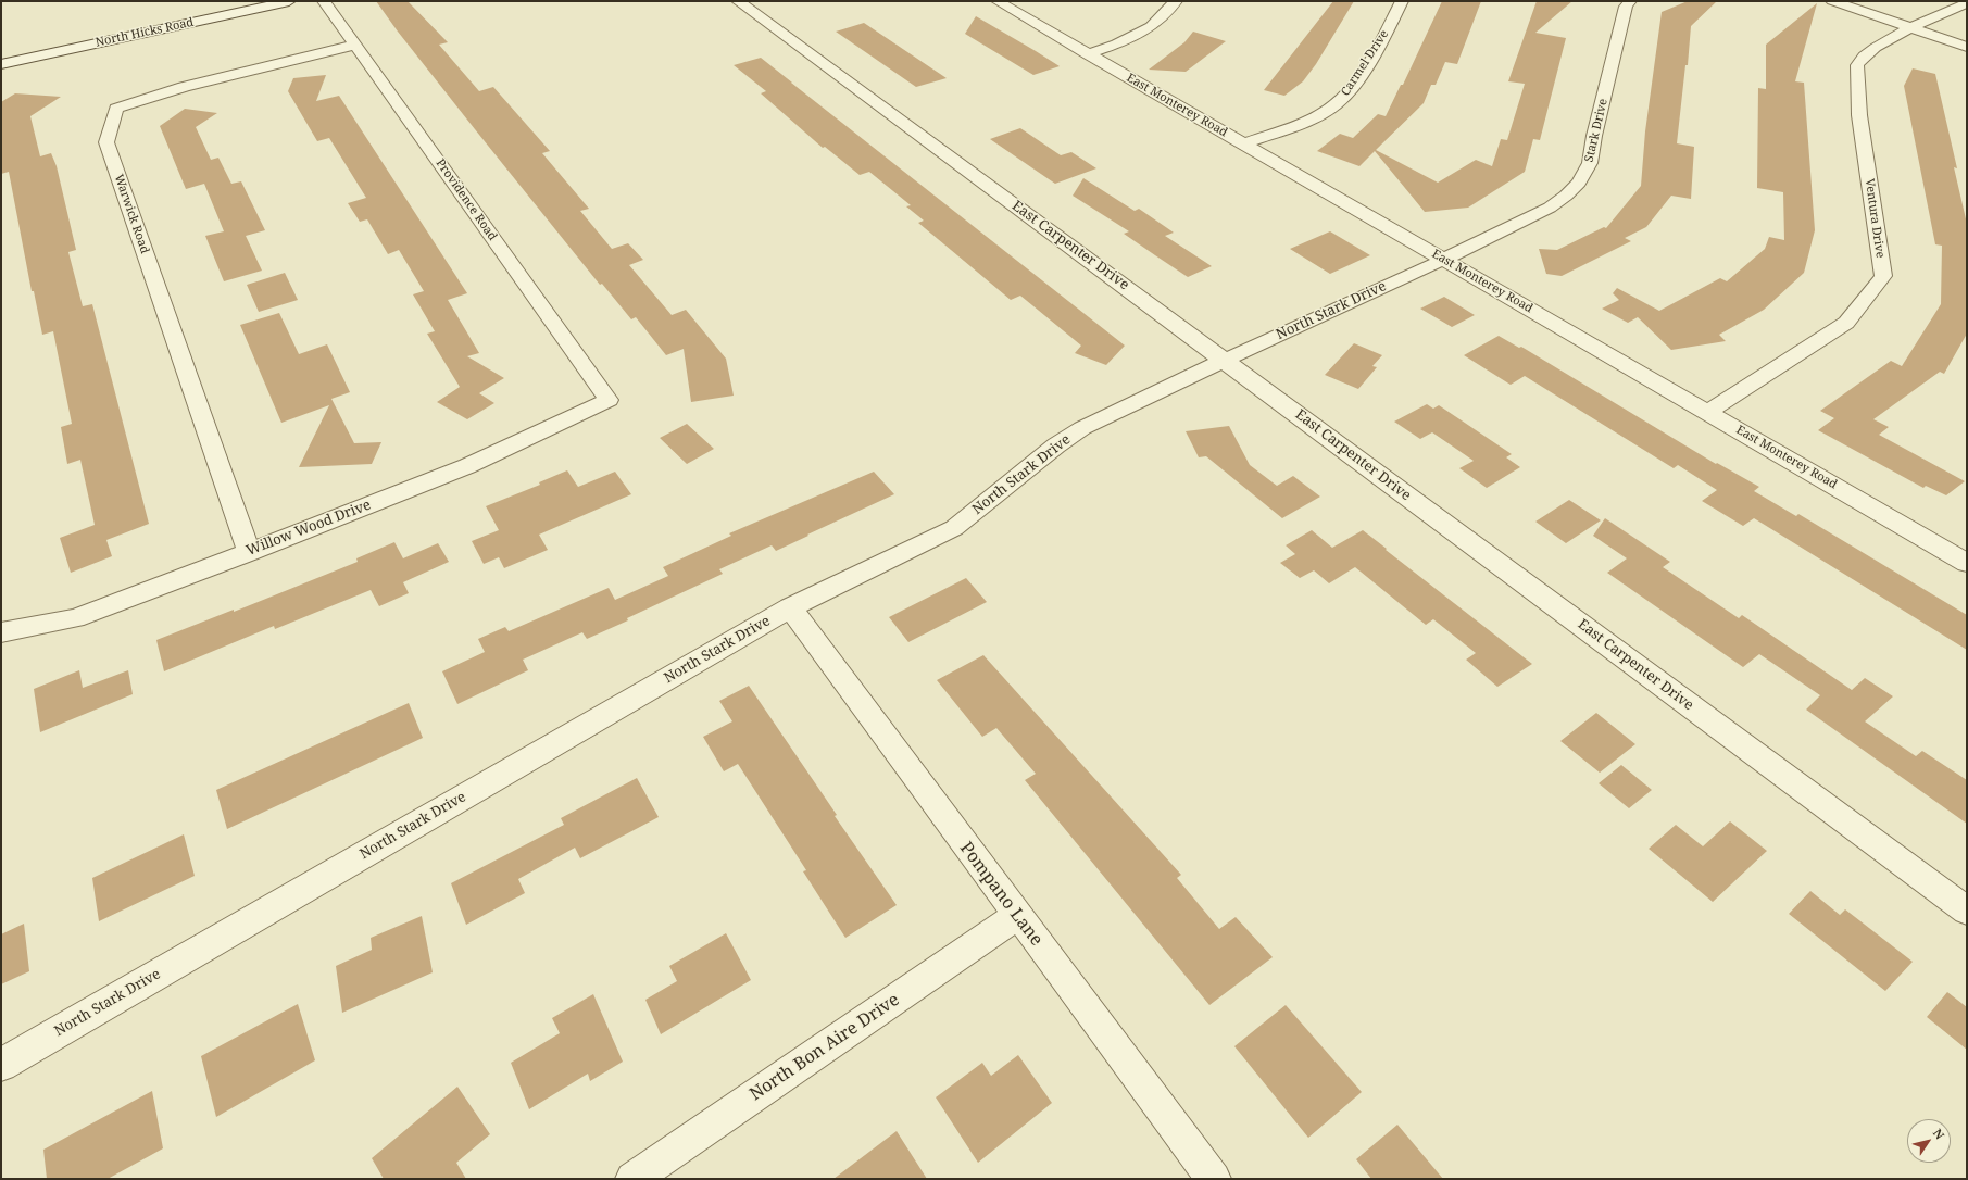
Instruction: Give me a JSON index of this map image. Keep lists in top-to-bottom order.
{
  "streets": {
    "street": [
      "North Hicks Road",
      "Carmel Drive",
      "East Monterey Road",
      "Stark Drive",
      "Providence Road",
      "Warwick Road",
      "Ventura Drive",
      "East Carpenter Drive",
      "North Stark Drive",
      "Willow Wood Drive",
      "Pompano Lane",
      "North Bon Aire Drive"
    ]
  },
  "crossings": [
    ["Carmel Drive", "East Monterey Road"],
    ["East Monterey Road", "Stark Drive"],
    ["East Monterey Road", "Ventura Drive"],
    ["East Monterey Road", "North Stark Drive"],
    ["Stark Drive", "North Stark Drive"],
    ["Providence Road", "Warwick Road"],
    ["Providence Road", "Willow Wood Drive"],
    ["Warwick Road", "Willow Wood Drive"],
    ["East Carpenter Drive", "North Stark Drive"],
    ["North Stark Drive", "Pompano Lane"],
    ["Pompano Lane", "North Bon Aire Drive"]
  ],
  "north": "top right"
}
